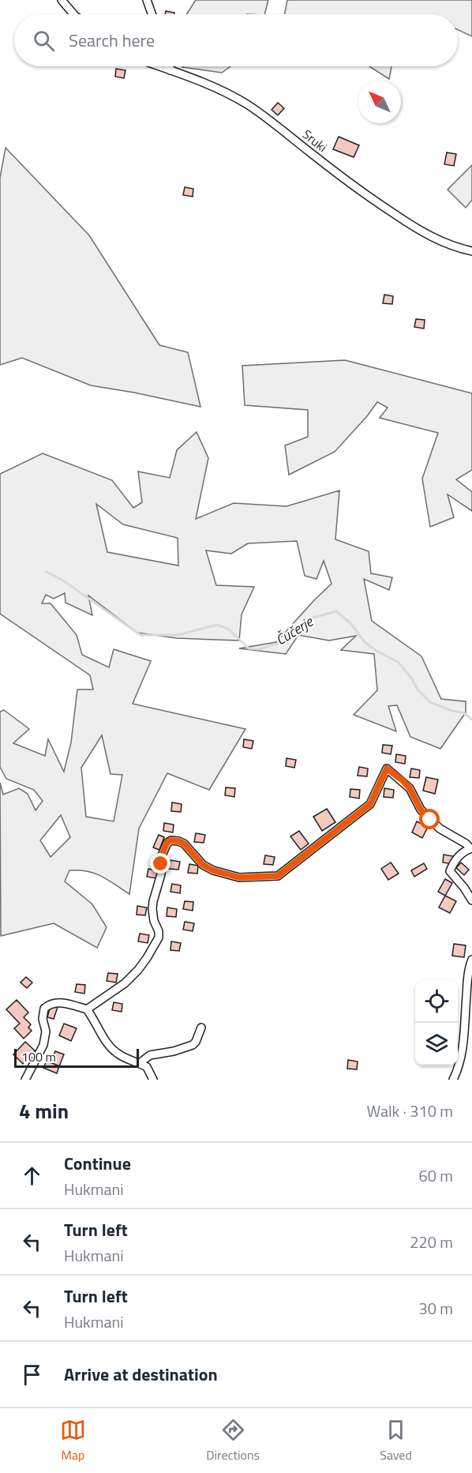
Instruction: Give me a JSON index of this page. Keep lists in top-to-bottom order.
{
  "streets": {
    "street": ["Sruki"]
  },
  "water": ["Čučerje"],
  "scale_bar": "100 m",
  "north": "top left",
  "page": {
    "search": "Search here",
    "scale": "100 m",
    "heading": ["4 min", "Walk · 310 m"],
    "list": [
      ["Continue", "Hukmani", "60 m"],
      ["Turn left", "Hukmani", "220 m"],
      ["Turn left", "Hukmani", "30 m"],
      "Arrive at destination"
    ],
    "nav": ["Map", "Directions", "Saved"]
  }
}
